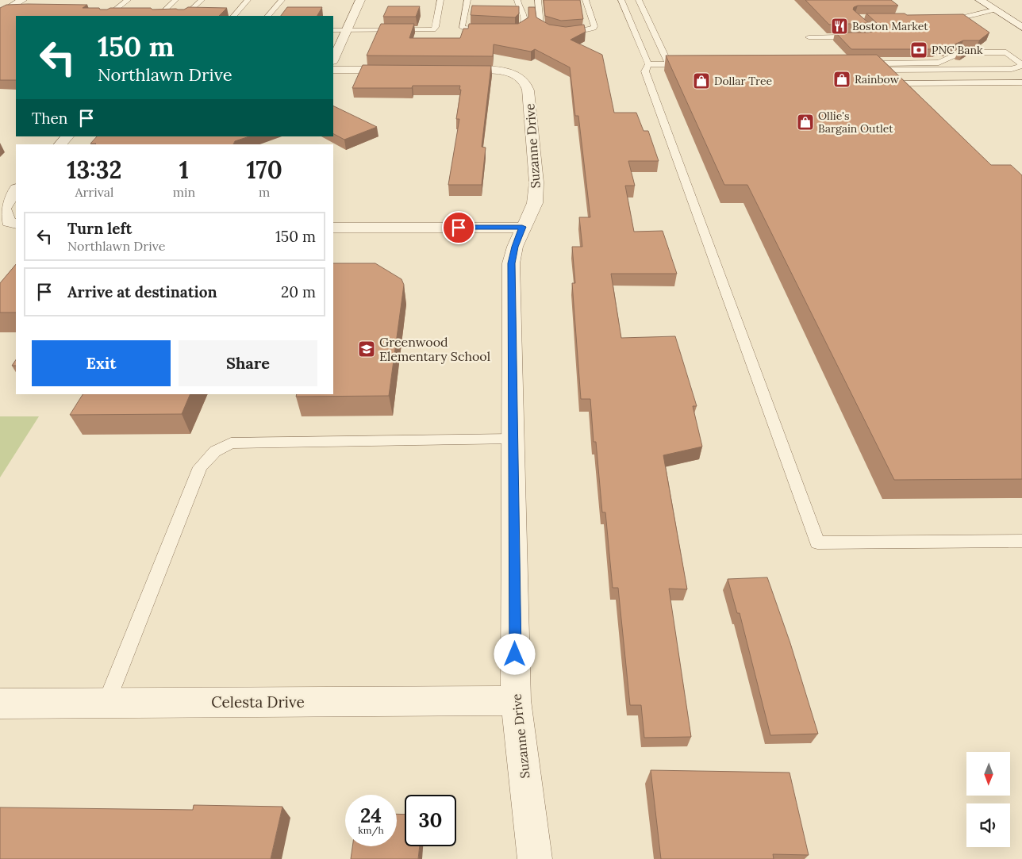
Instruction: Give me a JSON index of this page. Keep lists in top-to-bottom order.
{
  "streets": {
    "street": ["Suzanne Drive", "Celesta Drive"]
  },
  "crossings": [
    ["Suzanne Drive", "Celesta Drive"]
  ],
  "places": {
    "restaurant": ["Boston Market"],
    "bank": ["PNC Bank"],
    "shop": ["Rainbow", "Dollar Tree", "Ollie's Bargain Outlet"],
    "school or university": ["Greenwood Elementary School"]
  },
  "north": "bottom",
  "page": {
    "turn": ["150 m", "Northlawn Drive"],
    "then": "Then",
    "eta": [
      "13:32",
      "Arrival",
      "1",
      "min",
      "170",
      "m"
    ],
    "list": [
      {
        "name": "Turn left",
        "note": "Northlawn Drive",
        "value": "150 m"
      },
      {
        "name": "Arrive at destination",
        "value": "20 m"
      }
    ],
    "buttons": ["Exit", "Share"],
    "speed": "24 km/h",
    "limit": "30"
  }
}
